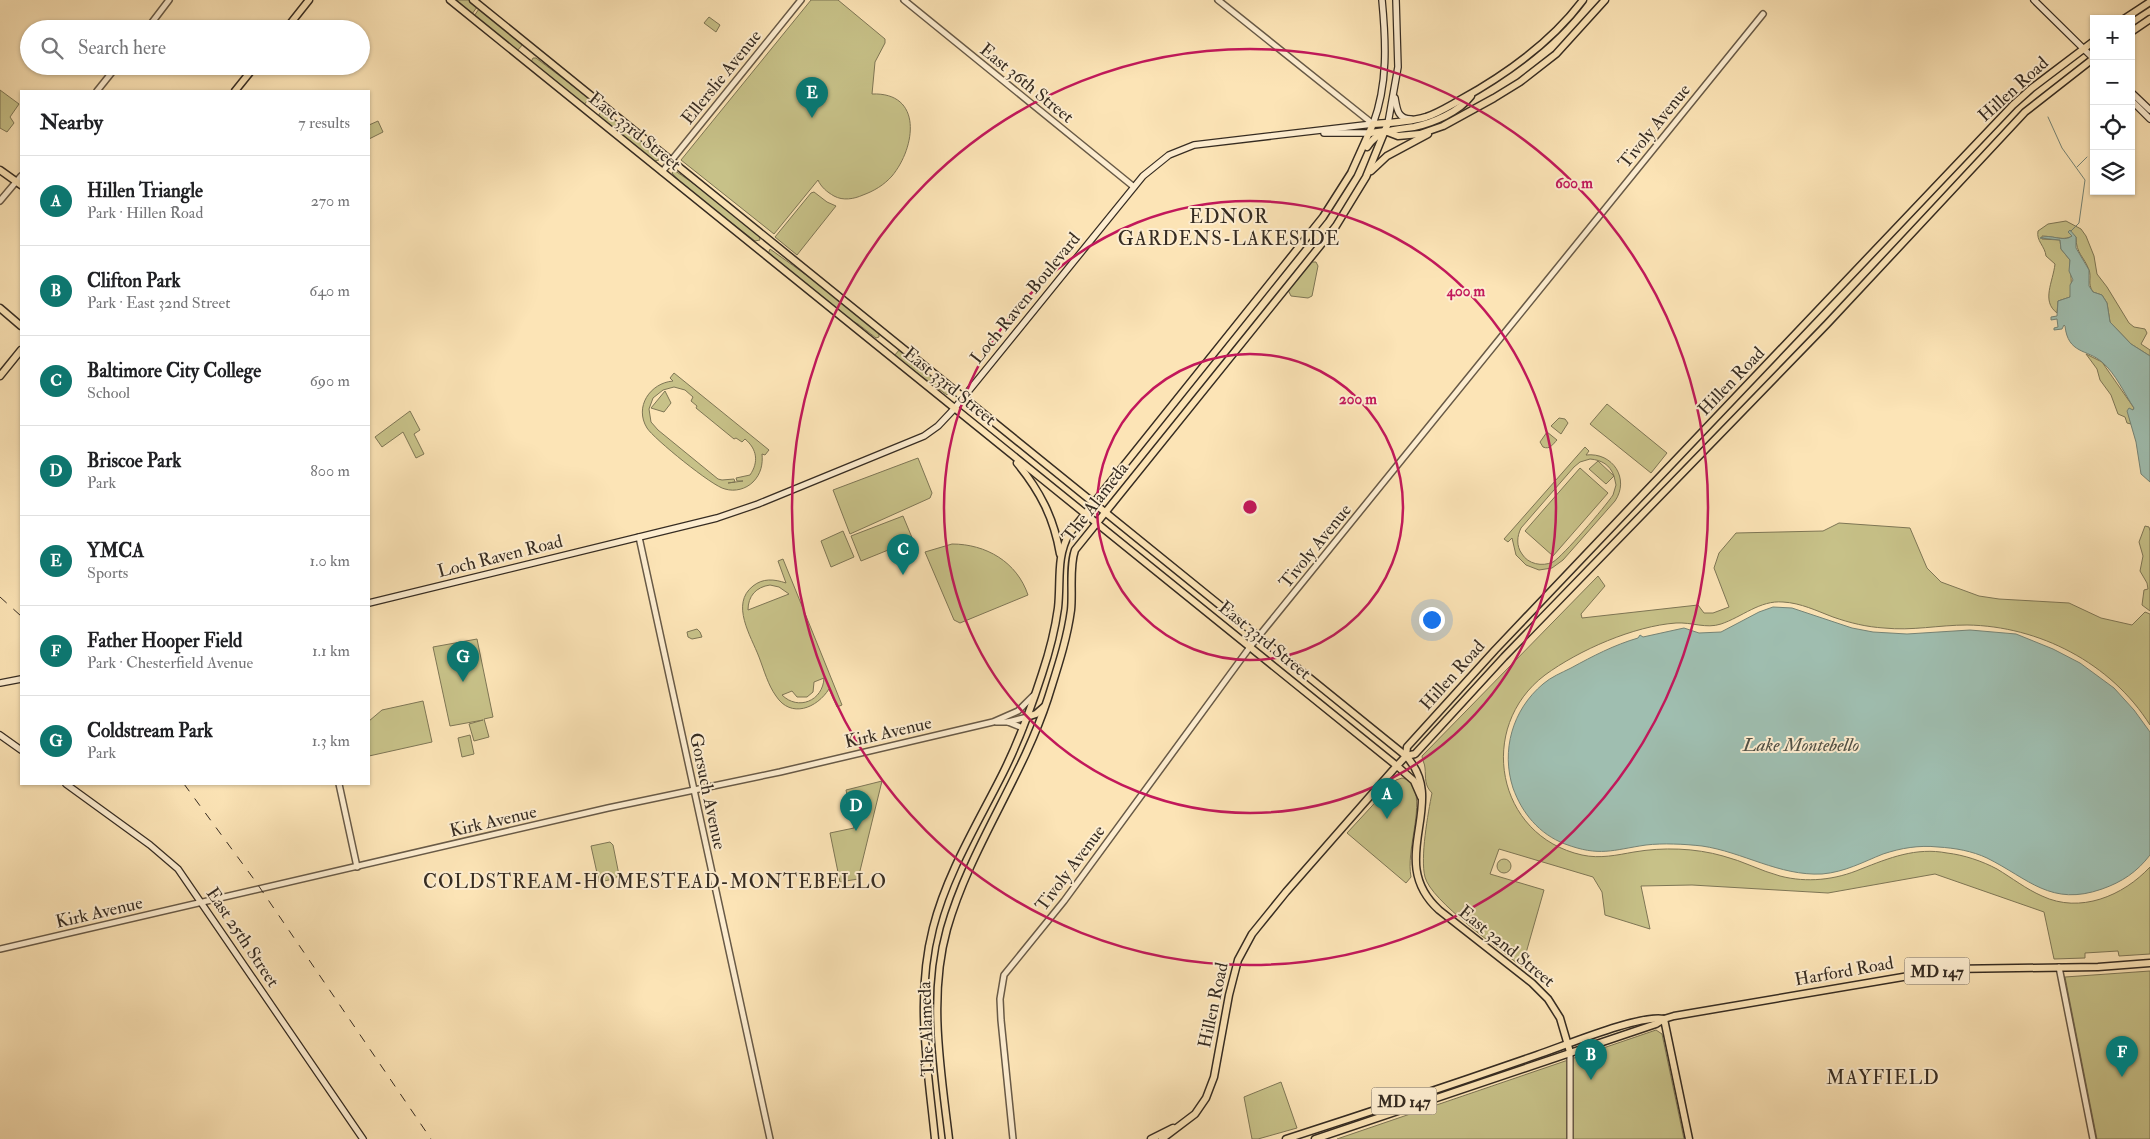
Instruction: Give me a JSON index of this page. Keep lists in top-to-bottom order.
{
  "streets": {
    "main road": [
      "Hillen Road",
      "East 33rd Street",
      "Loch Raven Boulevard",
      "The Alameda",
      "Loch Raven Road",
      "East 25th Street",
      "East 32nd Street",
      "Harford Road",
      "MD 147"
    ],
    "street": [
      "Ellerslie Avenue",
      "East 36th Street",
      "Tivoly Avenue",
      "Kirk Avenue",
      "Gorsuch Avenue"
    ]
  },
  "crossings": [
    ["Ellerslie Avenue", "East 33rd Street"],
    ["East 36th Street", "Loch Raven Boulevard"],
    ["Hillen Road", "East 33rd Street"],
    ["Tivoly Avenue", "East 33rd Street"],
    ["East 33rd Street", "Loch Raven Boulevard"],
    ["East 33rd Street", "The Alameda"],
    ["East 33rd Street", "East 32nd Street"],
    ["Loch Raven Boulevard", "The Alameda"],
    ["Loch Raven Boulevard", "Loch Raven Road"],
    ["Loch Raven Boulevard", "Gorsuch Avenue"],
    ["The Alameda", "Kirk Avenue"],
    ["Loch Raven Road", "Gorsuch Avenue"],
    ["Kirk Avenue", "Gorsuch Avenue"],
    ["Kirk Avenue", "East 25th Street"],
    ["East 32nd Street", "Harford Road"]
  ],
  "districts": ["EDNOR GARDENS-LAKESIDE", "COLDSTREAM-HOMESTEAD-MONTEBELLO", "MAYFIELD"],
  "water": ["Lake Montebello"],
  "page": {
    "map_buttons": ["+", "−"],
    "search": "Search here",
    "pins": [
      "E",
      "C",
      "G",
      "A",
      "D",
      "F",
      "B"
    ],
    "heading": ["Nearby", "7 results"],
    "list": [
      {
        "mark": "A",
        "name": "Hillen Triangle",
        "note": "Park · Hillen Road",
        "value": "270 m"
      },
      {
        "mark": "B",
        "name": "Clifton Park",
        "note": "Park · East 32nd Street",
        "value": "640 m"
      },
      {
        "mark": "C",
        "name": "Baltimore City College",
        "note": "School",
        "value": "690 m"
      },
      {
        "mark": "D",
        "name": "Briscoe Park",
        "note": "Park",
        "value": "800 m"
      },
      {
        "mark": "E",
        "name": "YMCA",
        "note": "Sports",
        "value": "1.0 km"
      },
      {
        "mark": "F",
        "name": "Father Hooper Field",
        "note": "Park · Chesterfield Avenue",
        "value": "1.1 km"
      },
      {
        "mark": "G",
        "name": "Coldstream Park",
        "note": "Park",
        "value": "1.3 km"
      }
    ]
  },
  "rings": ["600 m", "400 m", "200 m"]
}
